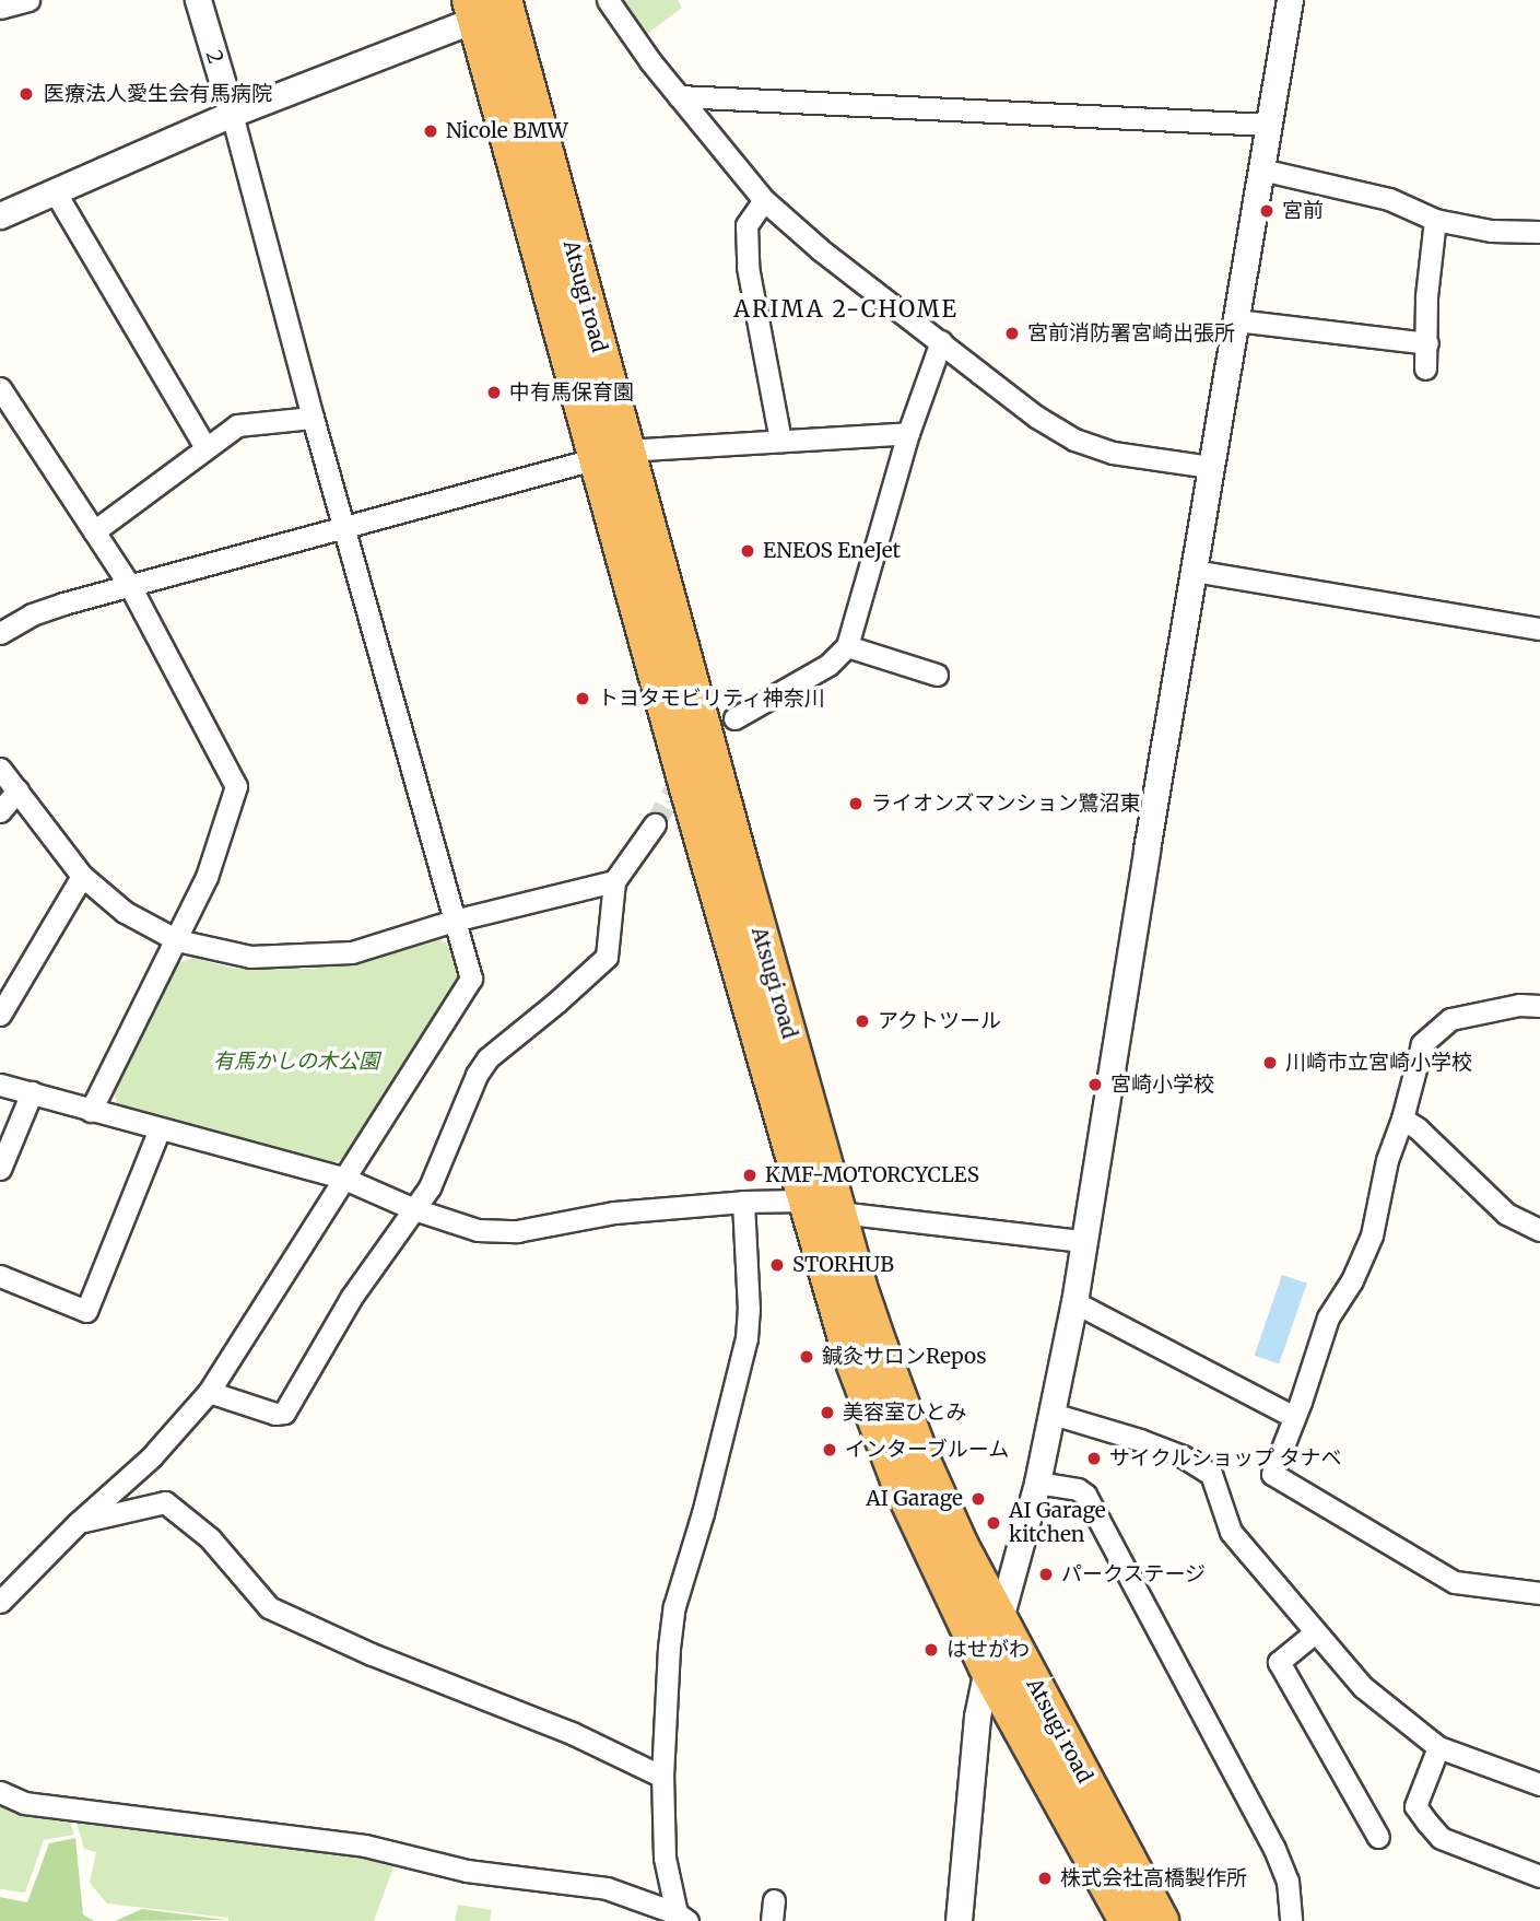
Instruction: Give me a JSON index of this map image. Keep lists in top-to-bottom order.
{
  "streets": {
    "highway": ["Atsugi road"],
    "street": ["2"]
  },
  "districts": ["ARIMA 2-CHOME"],
  "parks": ["有馬かしの木公園"],
  "places": [
    "医療法人愛生会有馬病院",
    "Nicole BMW",
    "宮前",
    "宮前消防署宮崎出張所",
    "中有馬保育園",
    "ENEOS EneJet",
    "トヨタモビリティ神奈川",
    "ライオンズマンション鷺沼東",
    "アクトツール",
    "川崎市立宮崎小学校",
    "宮崎小学校",
    "KMF-MOTORCYCLES",
    "STORHUB",
    "鍼灸サロンRepos",
    "美容室ひとみ",
    "インターブルーム",
    "サイクルショップ タナベ",
    "AI Garage",
    "AI Garage kitchen",
    "パークステージ",
    "はせがわ",
    "株式会社高橋製作所"
  ]
}
